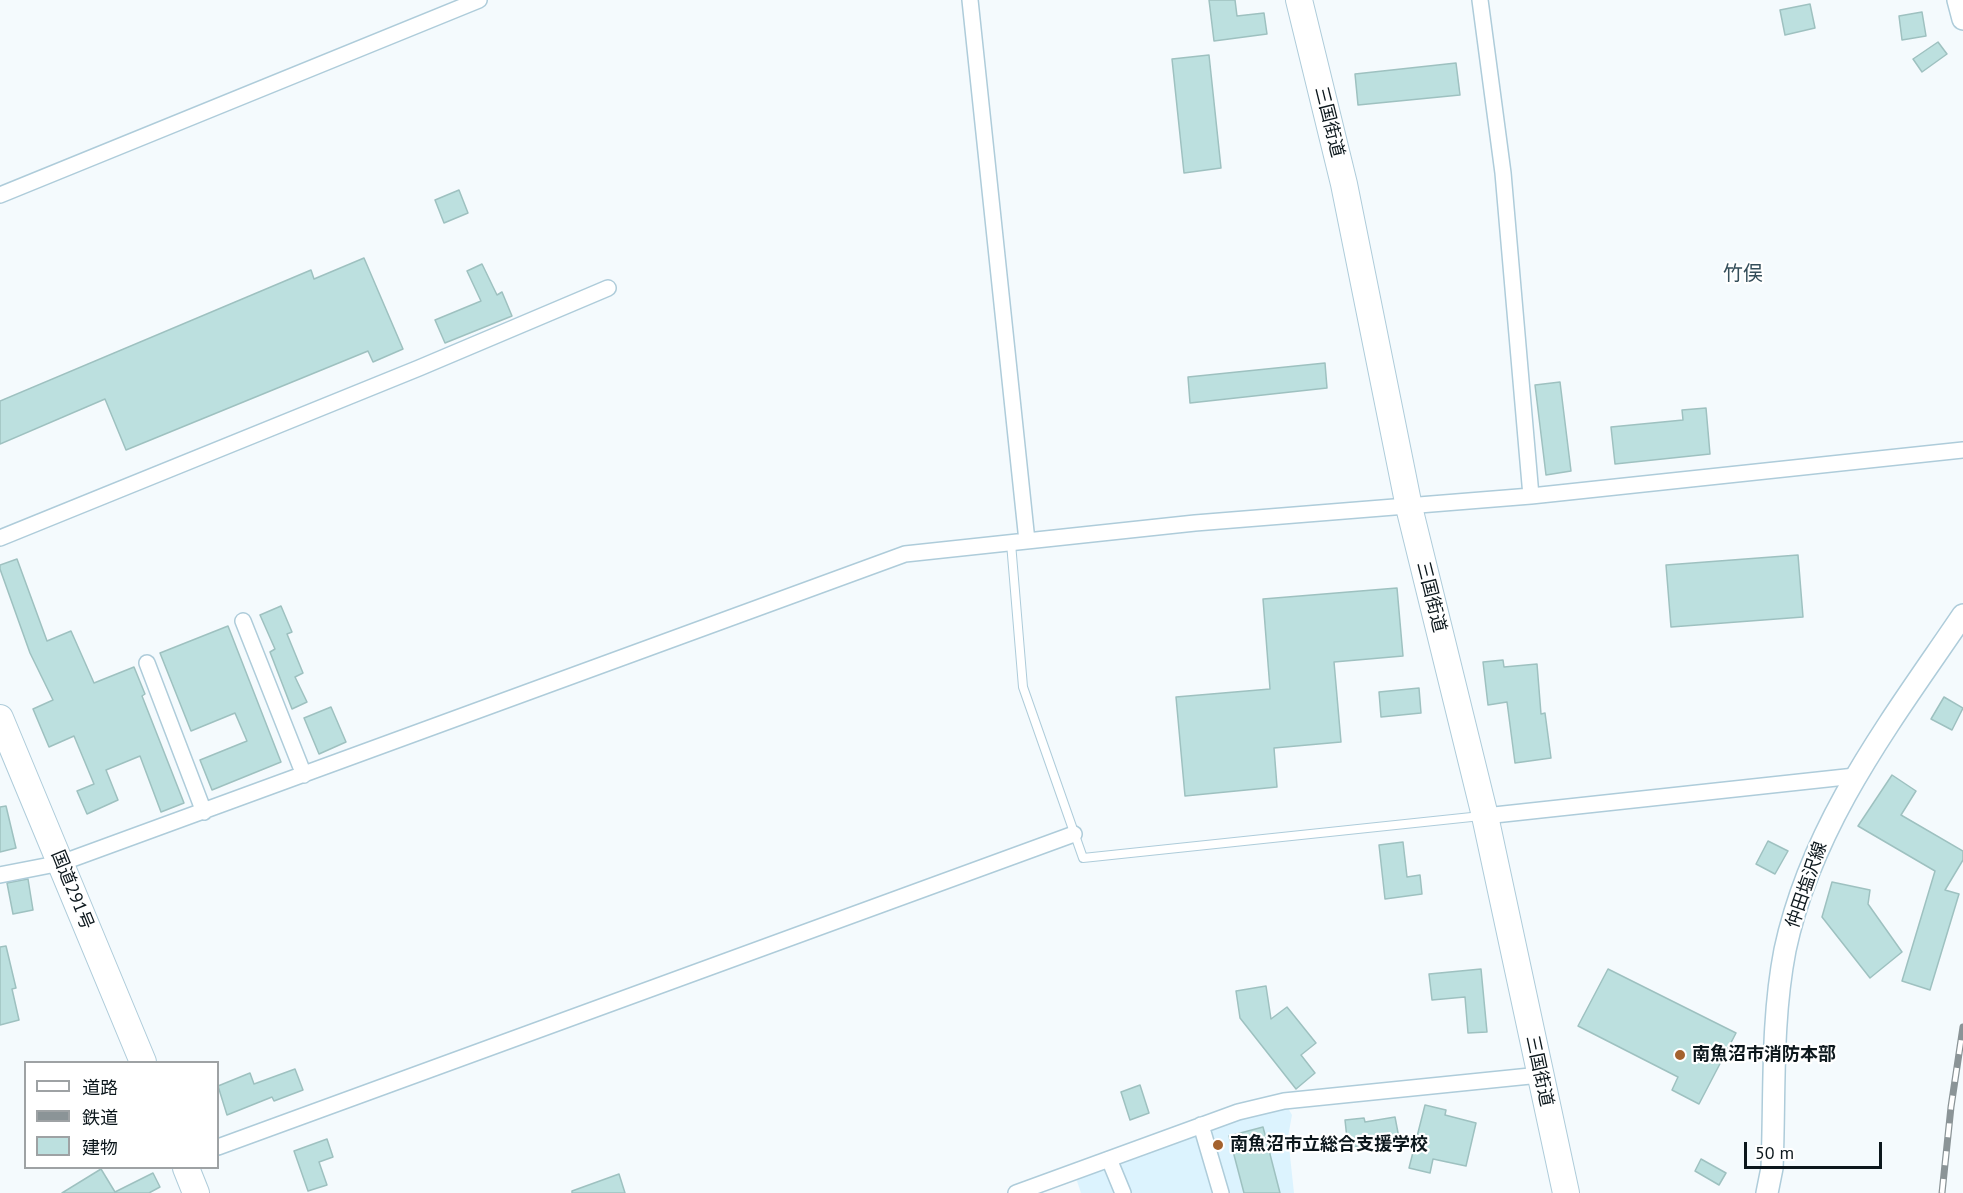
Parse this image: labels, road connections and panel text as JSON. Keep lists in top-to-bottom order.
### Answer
{
  "streets": {
    "highway": ["三国街道", "国道291号"],
    "main road": ["仲田塩沢線"]
  },
  "districts": ["竹俣"],
  "places": ["南魚沼市消防本部", "南魚沼市立総合支援学校"],
  "legend": ["道路", "鉄道", "建物"],
  "scale_bar": "50 m"
}
